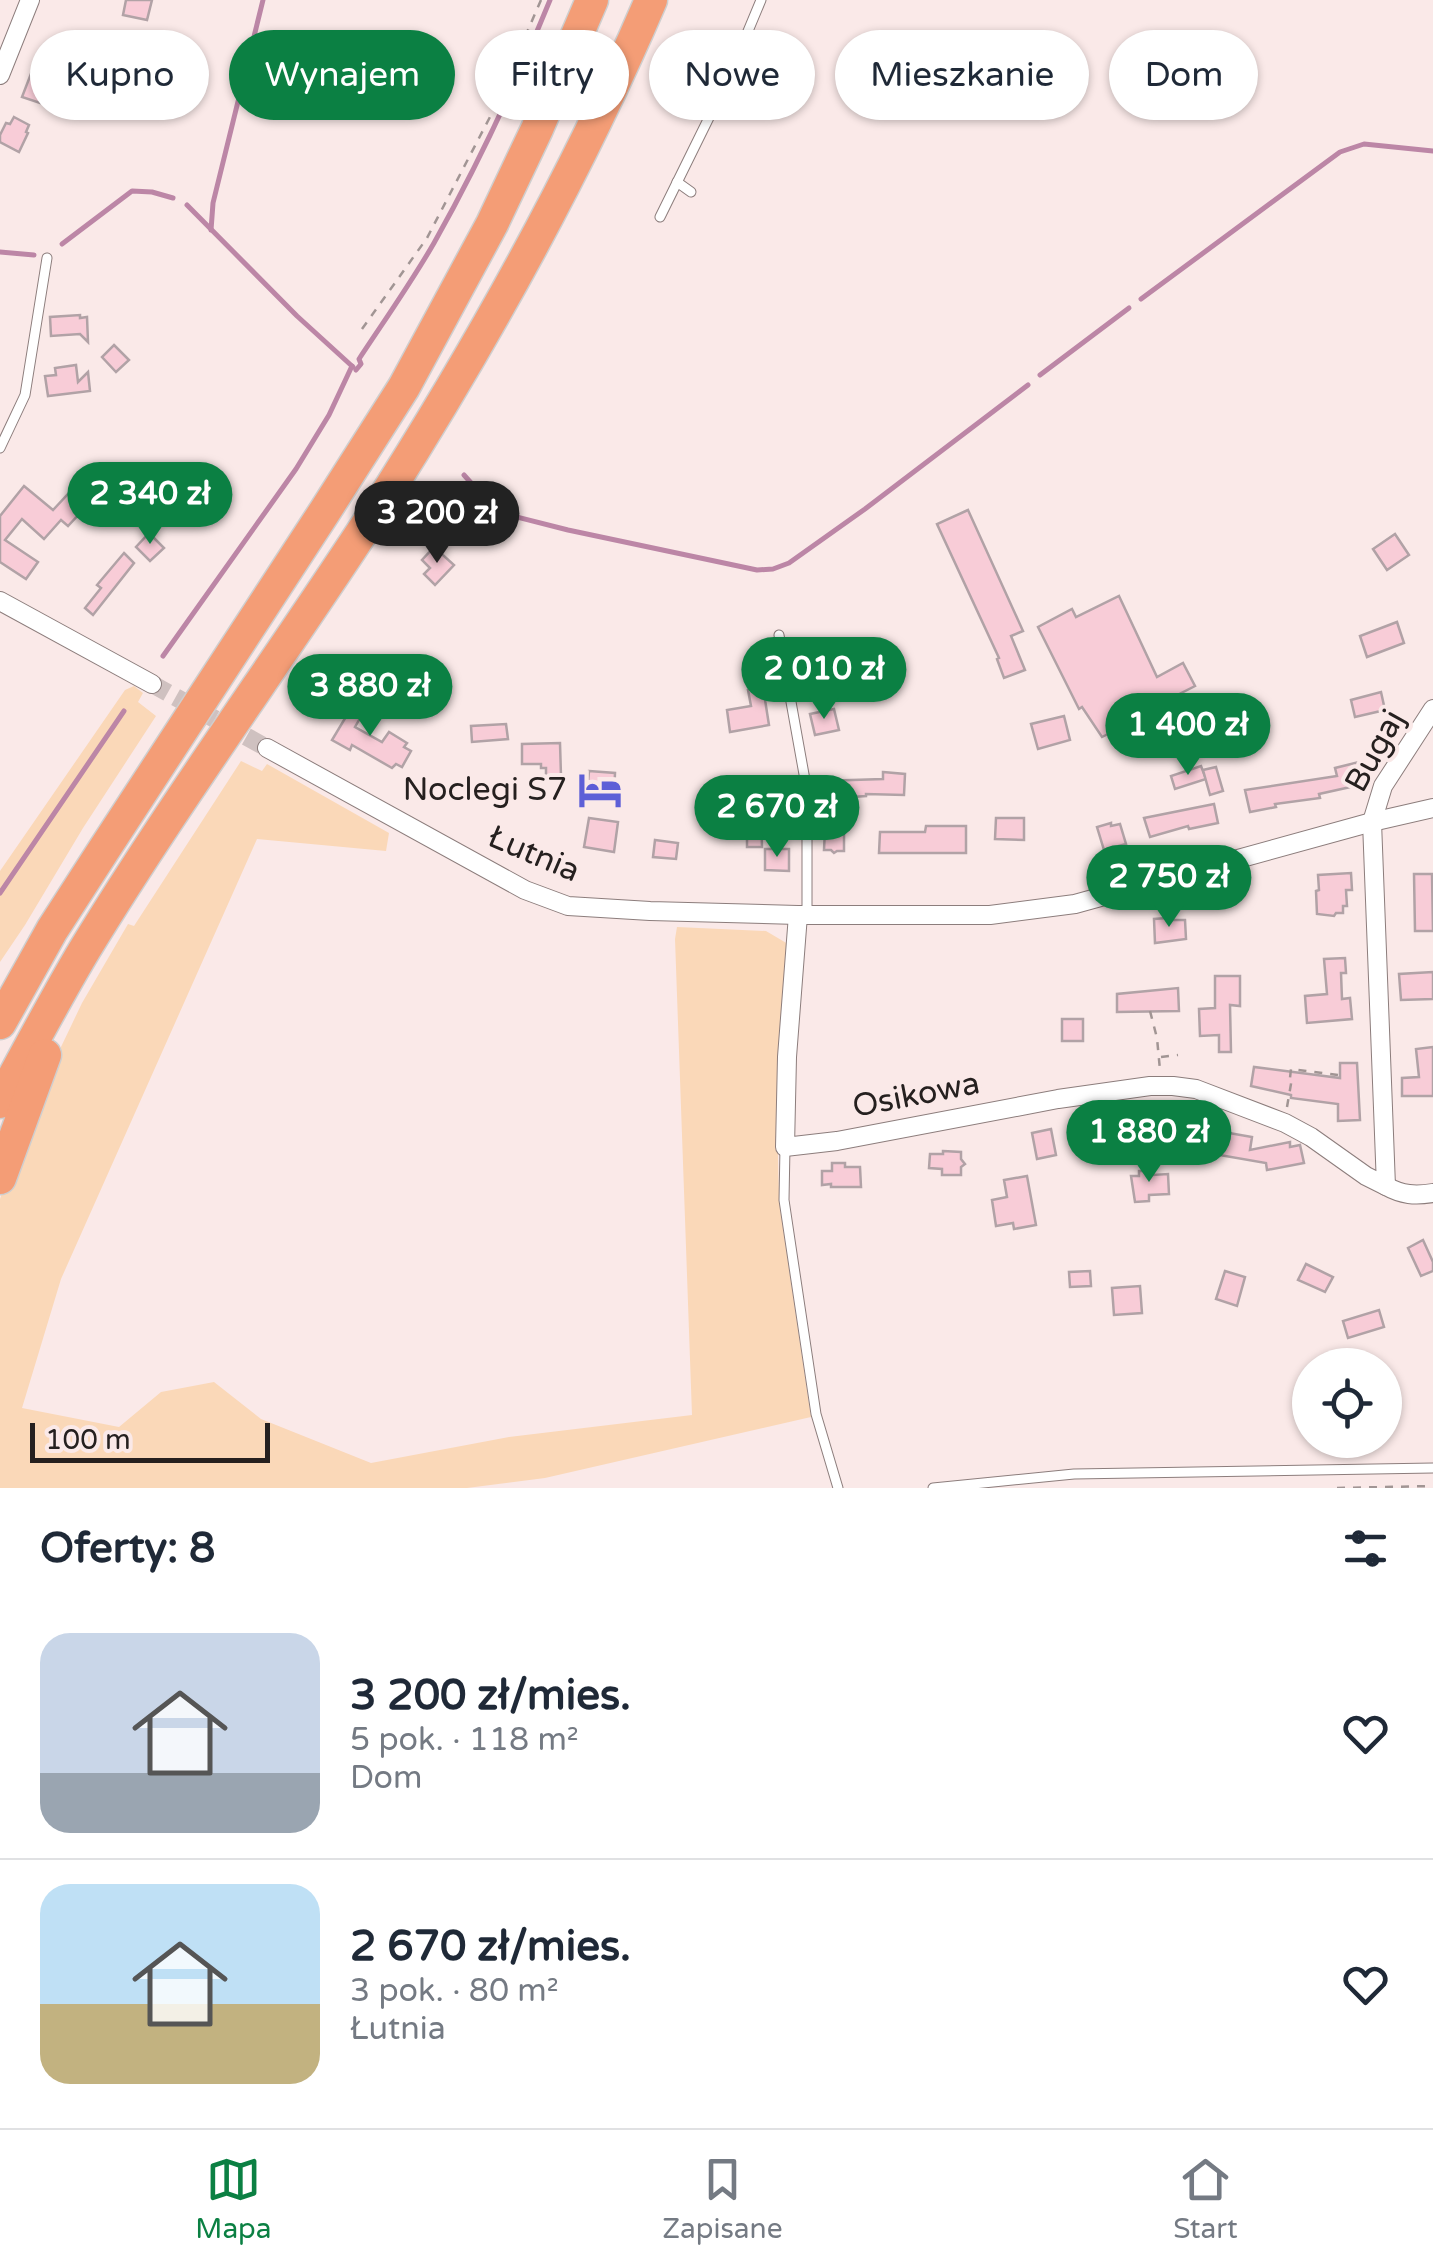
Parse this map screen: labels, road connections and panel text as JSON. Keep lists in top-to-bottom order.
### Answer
{
  "streets": {
    "street": ["Bugaj", "Łutnia", "Osikowa"]
  },
  "crossings": [
    ["Bugaj", "Łutnia"]
  ],
  "places": {
    "hotel": ["Noclegi S7"]
  },
  "scale_bar": "100 m",
  "page": {
    "chip": [
      "Kupno",
      "Wynajem",
      "Filtry",
      "Nowe",
      "Mieszkanie",
      "Dom"
    ],
    "price": [
      "2 340 zł",
      "3 200 zł",
      "2 010 zł",
      "3 880 zł",
      "1 400 zł",
      "2 670 zł",
      "2 750 zł",
      "1 880 zł"
    ],
    "scale": "100 m",
    "heading": "Oferty: 8",
    "list": [
      {
        "name": "3 200 zł/mies.",
        "note": "5 pok. · 118 m² · Dom"
      },
      {
        "name": "2 670 zł/mies.",
        "note": "3 pok. · 80 m² · Łutnia"
      }
    ],
    "tabs": ["Mapa", "Zapisane", "Start"]
  }
}
